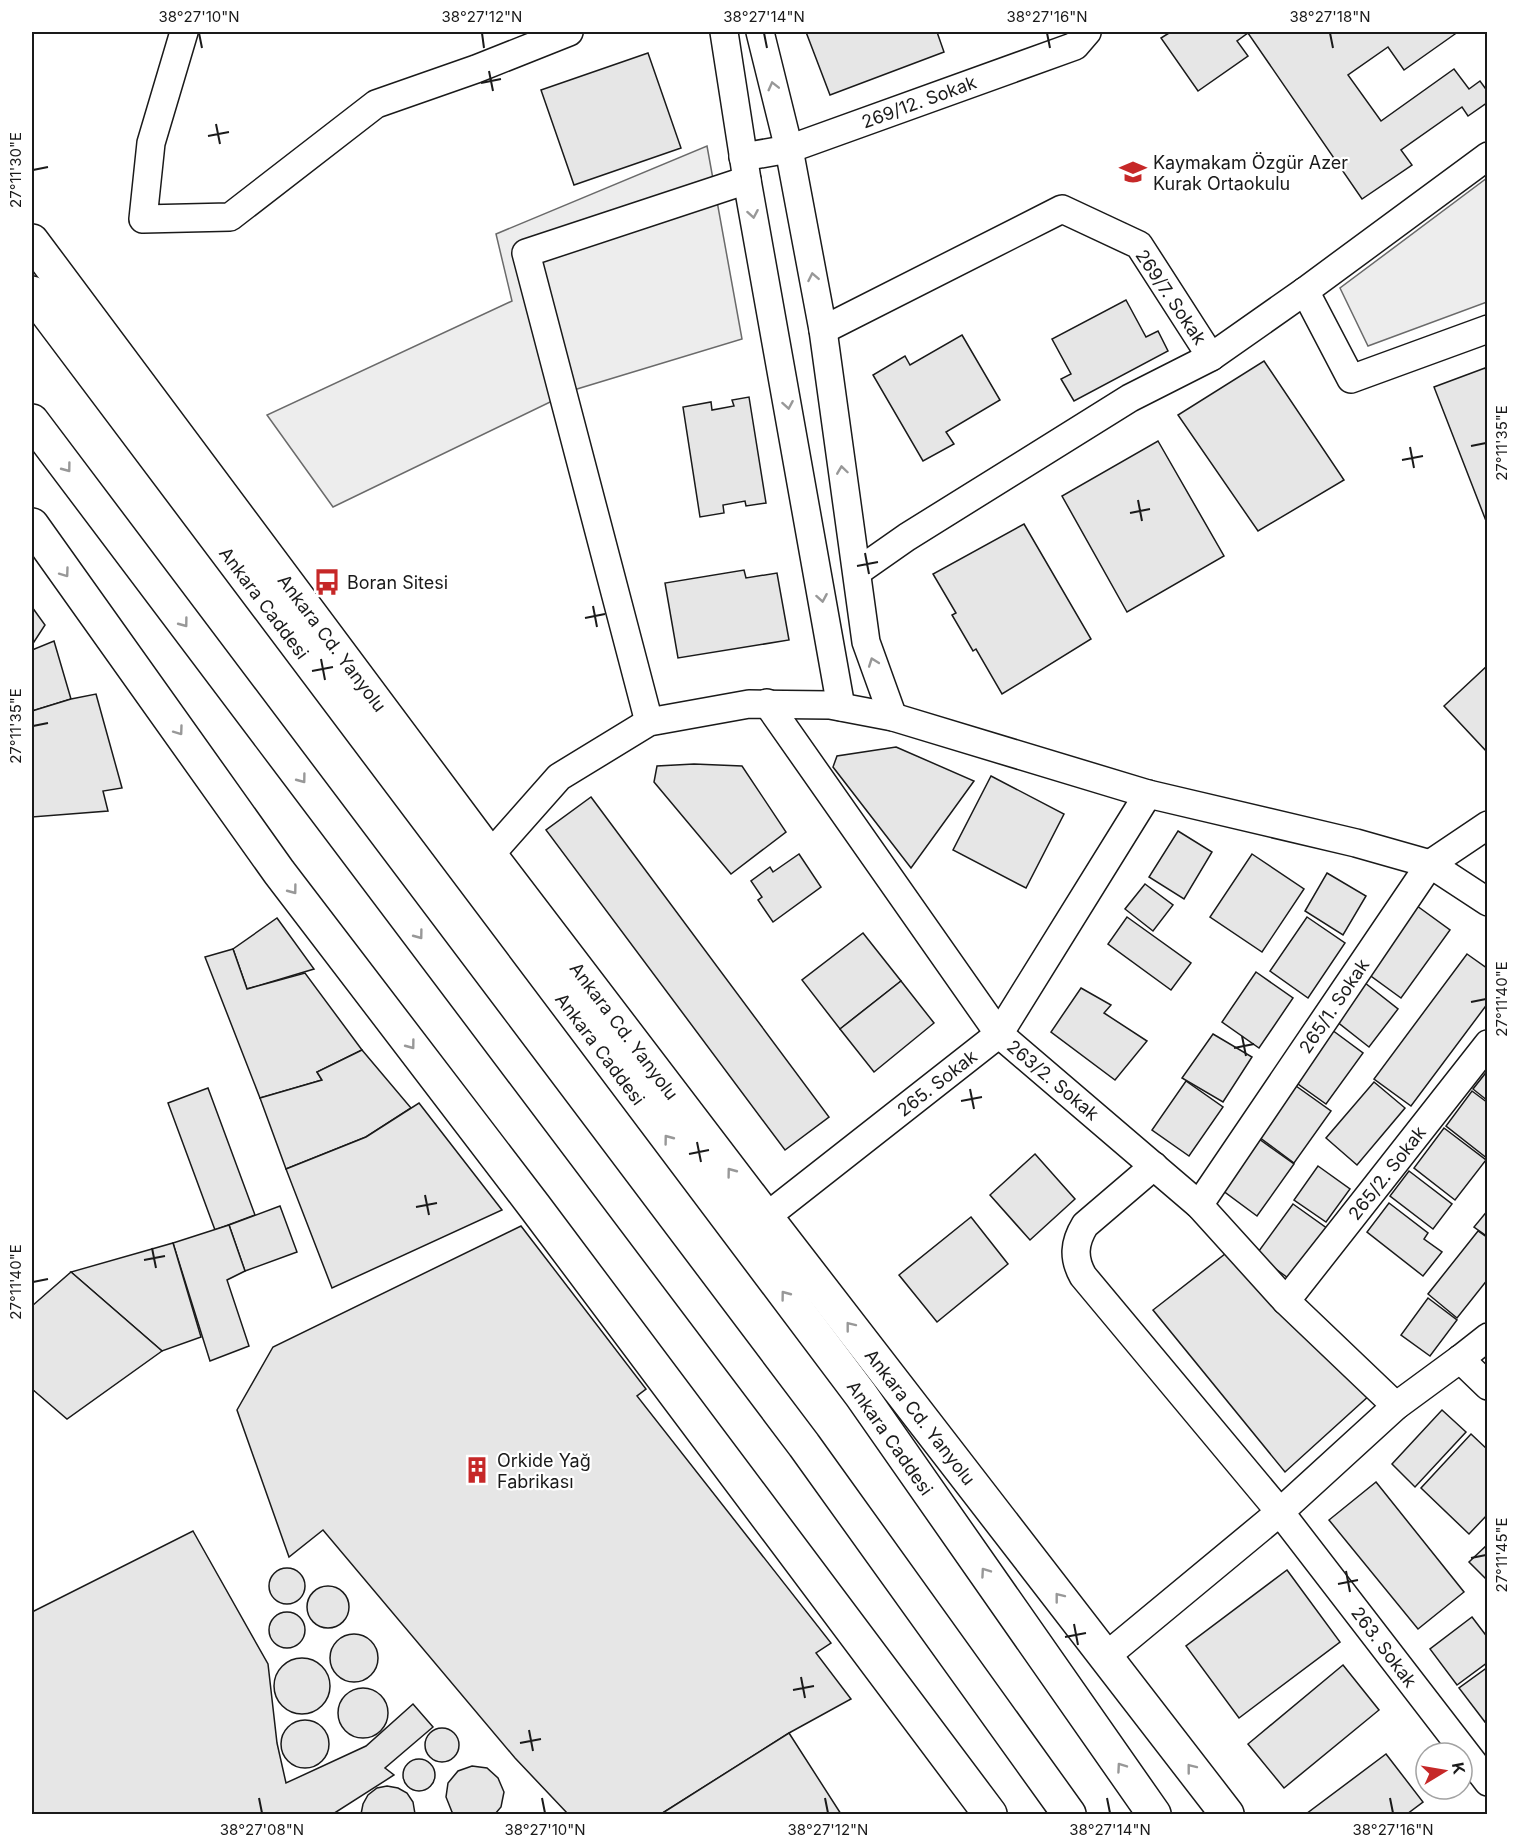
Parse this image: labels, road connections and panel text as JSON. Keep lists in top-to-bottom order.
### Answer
{
  "streets": {
    "main road": ["Ankara Caddesi", "Ankara Cd. Yanyolu"],
    "street": [
      "269/12. Sokak",
      "269/7. Sokak",
      "265/1. Sokak",
      "263/2. Sokak",
      "265. Sokak",
      "265/2. Sokak",
      "263. Sokak"
    ]
  },
  "crossings": [
    ["Ankara Cd. Yanyolu", "265. Sokak"],
    ["265/1. Sokak", "263/2. Sokak"],
    ["263/2. Sokak", "265. Sokak"],
    ["263/2. Sokak", "265/2. Sokak"],
    ["263/2. Sokak", "263. Sokak"]
  ],
  "places": {
    "school or university": ["Kaymakam Özgür Azer Kurak Ortaokulu"],
    "bus stop": ["Boran Sitesi"],
    "building": ["Orkide Yağ Fabrikası"]
  },
  "north": "right",
  "coordinates": [
    "38°27'10\"N",
    "38°27'12\"N",
    "38°27'14\"N",
    "38°27'16\"N",
    "38°27'18\"N",
    "27°11'30\"E",
    "27°11'35\"E",
    "27°11'40\"E",
    "27°11'45\"E",
    "38°27'08\"N"
  ]
}
